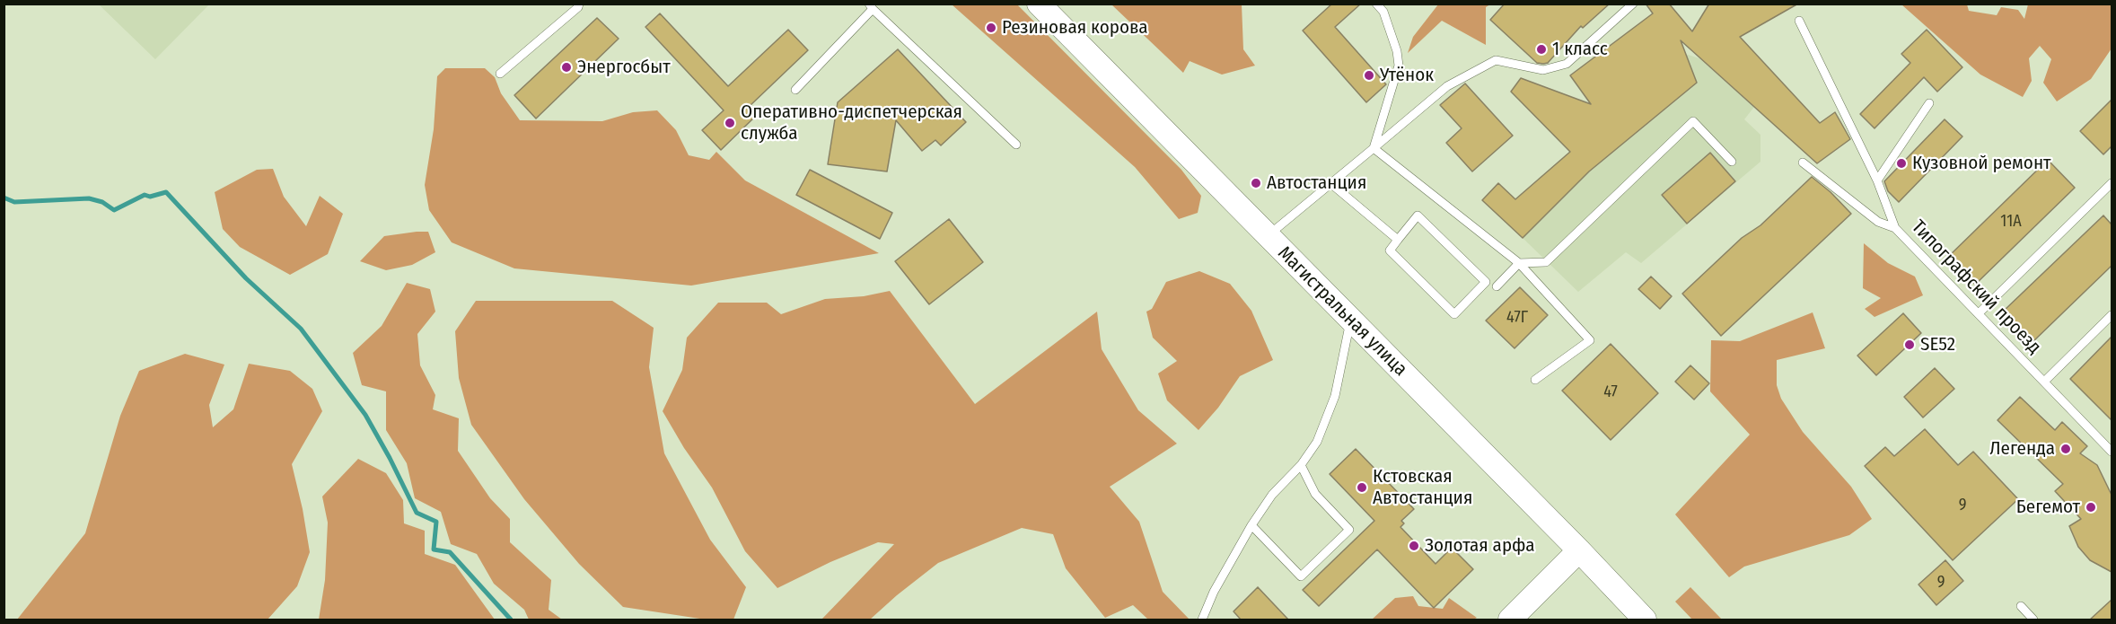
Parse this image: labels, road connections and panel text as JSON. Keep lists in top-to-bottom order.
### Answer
{
  "streets": {
    "main road": ["Магистральная улица"],
    "lane": ["Типографский проезд"]
  },
  "places": [
    "Резиновая корова",
    "1 класс",
    "Энергосбыт",
    "Утёнок",
    "Оперативно-диспетчерская служба",
    "Кузовной ремонт",
    "Автостанция",
    "SE52",
    "Легенда",
    "Кстовская Автостанция",
    "Бегемот",
    "Золотая арфа"
  ],
  "house_numbers": [
    "11А",
    "47Г",
    "47",
    "9",
    "9"
  ]
}
